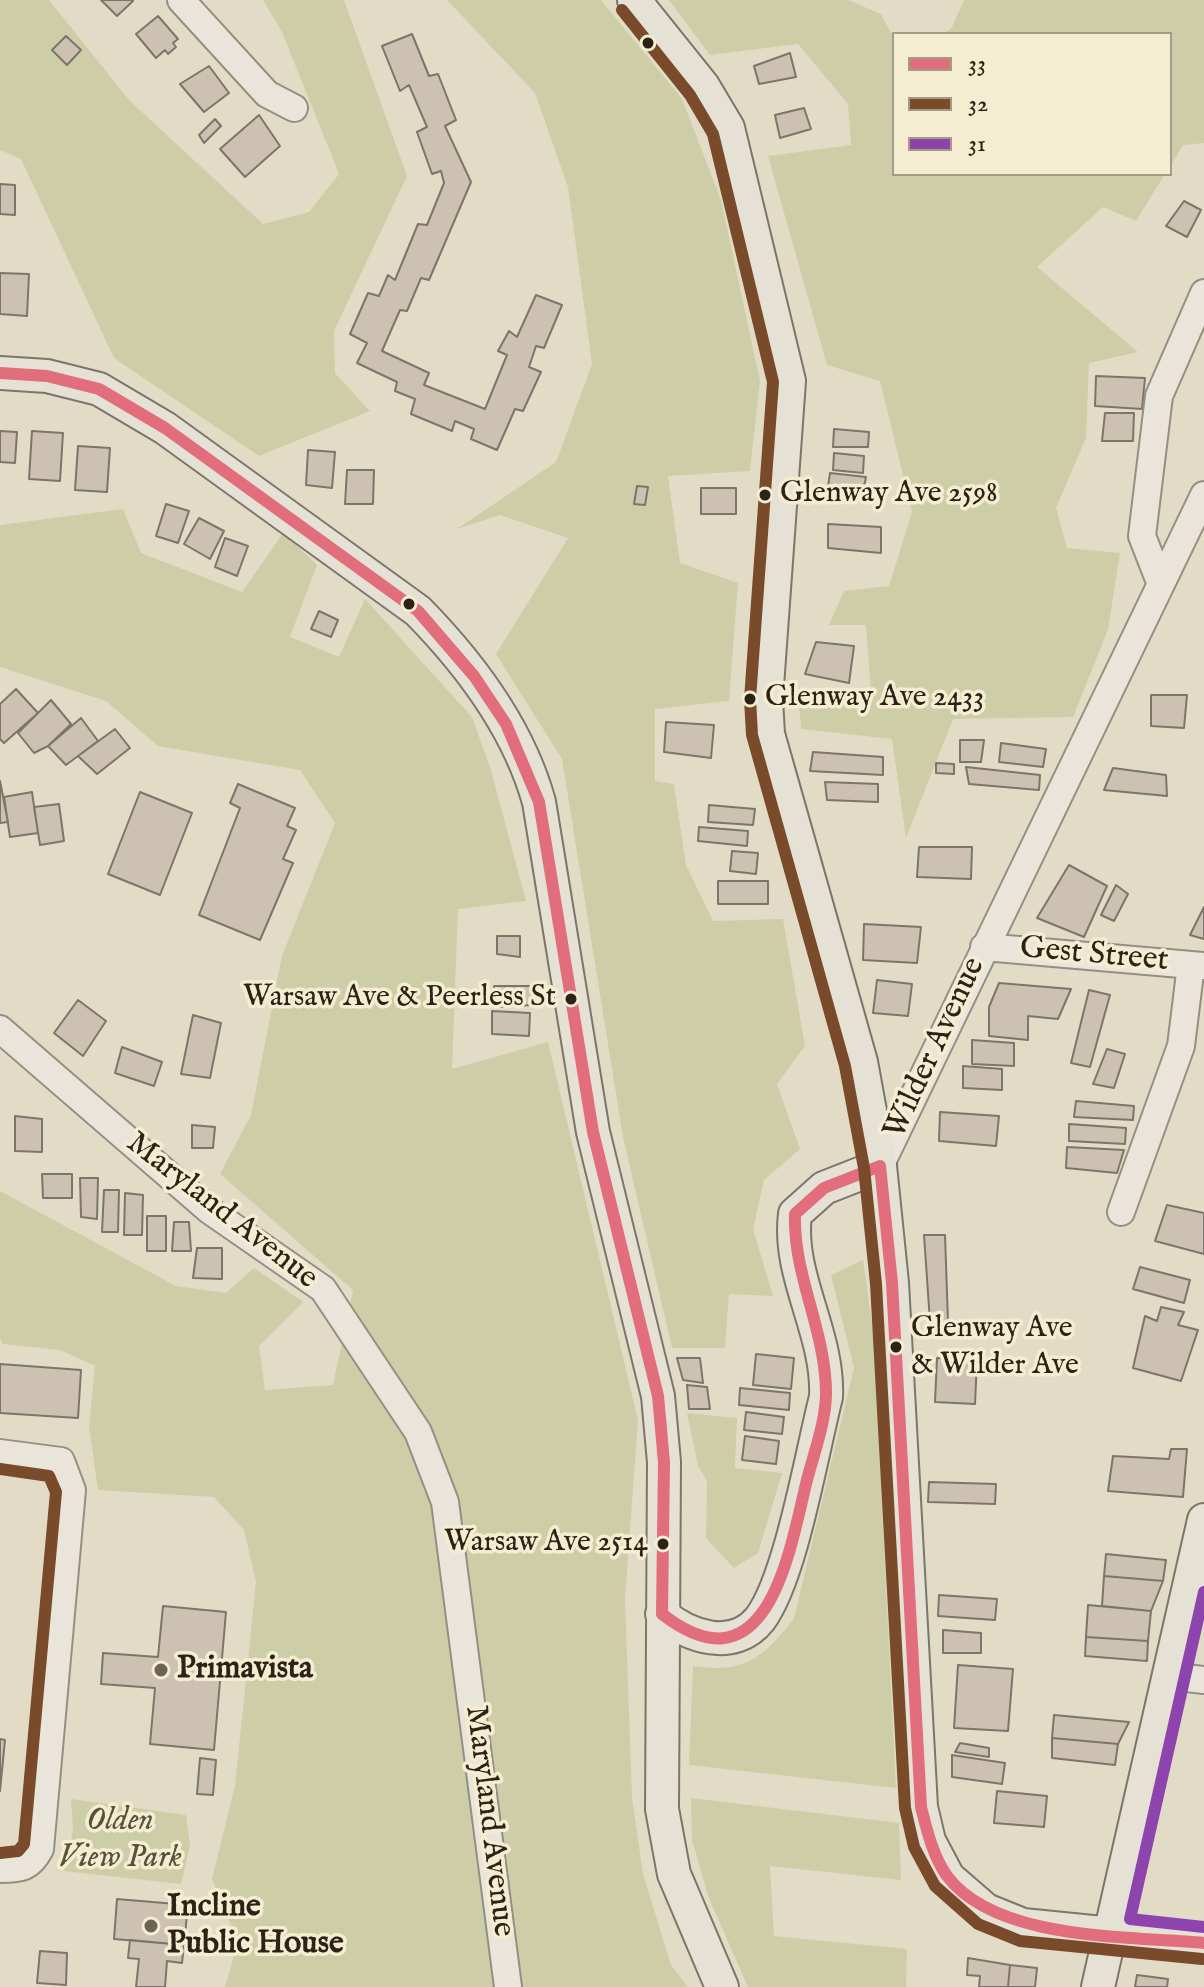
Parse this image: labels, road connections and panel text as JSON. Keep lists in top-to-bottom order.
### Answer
{
  "streets": {
    "main road": ["Wilder Avenue"],
    "street": ["Gest Street", "Maryland Avenue"]
  },
  "crossings": [
    ["Gest Street", "Wilder Avenue"]
  ],
  "parks": ["Olden View Park"],
  "places": [
    "Glenway Ave 2598",
    "Glenway Ave 2433",
    "Warsaw Ave & Peerless St",
    "Glenway Ave & Wilder Ave",
    "Warsaw Ave 2514",
    "Primavista",
    "Incline Public House"
  ],
  "lines": ["transit line 32", "transit line 33", "transit line 31"],
  "legend": ["33", "32", "31"]
}
